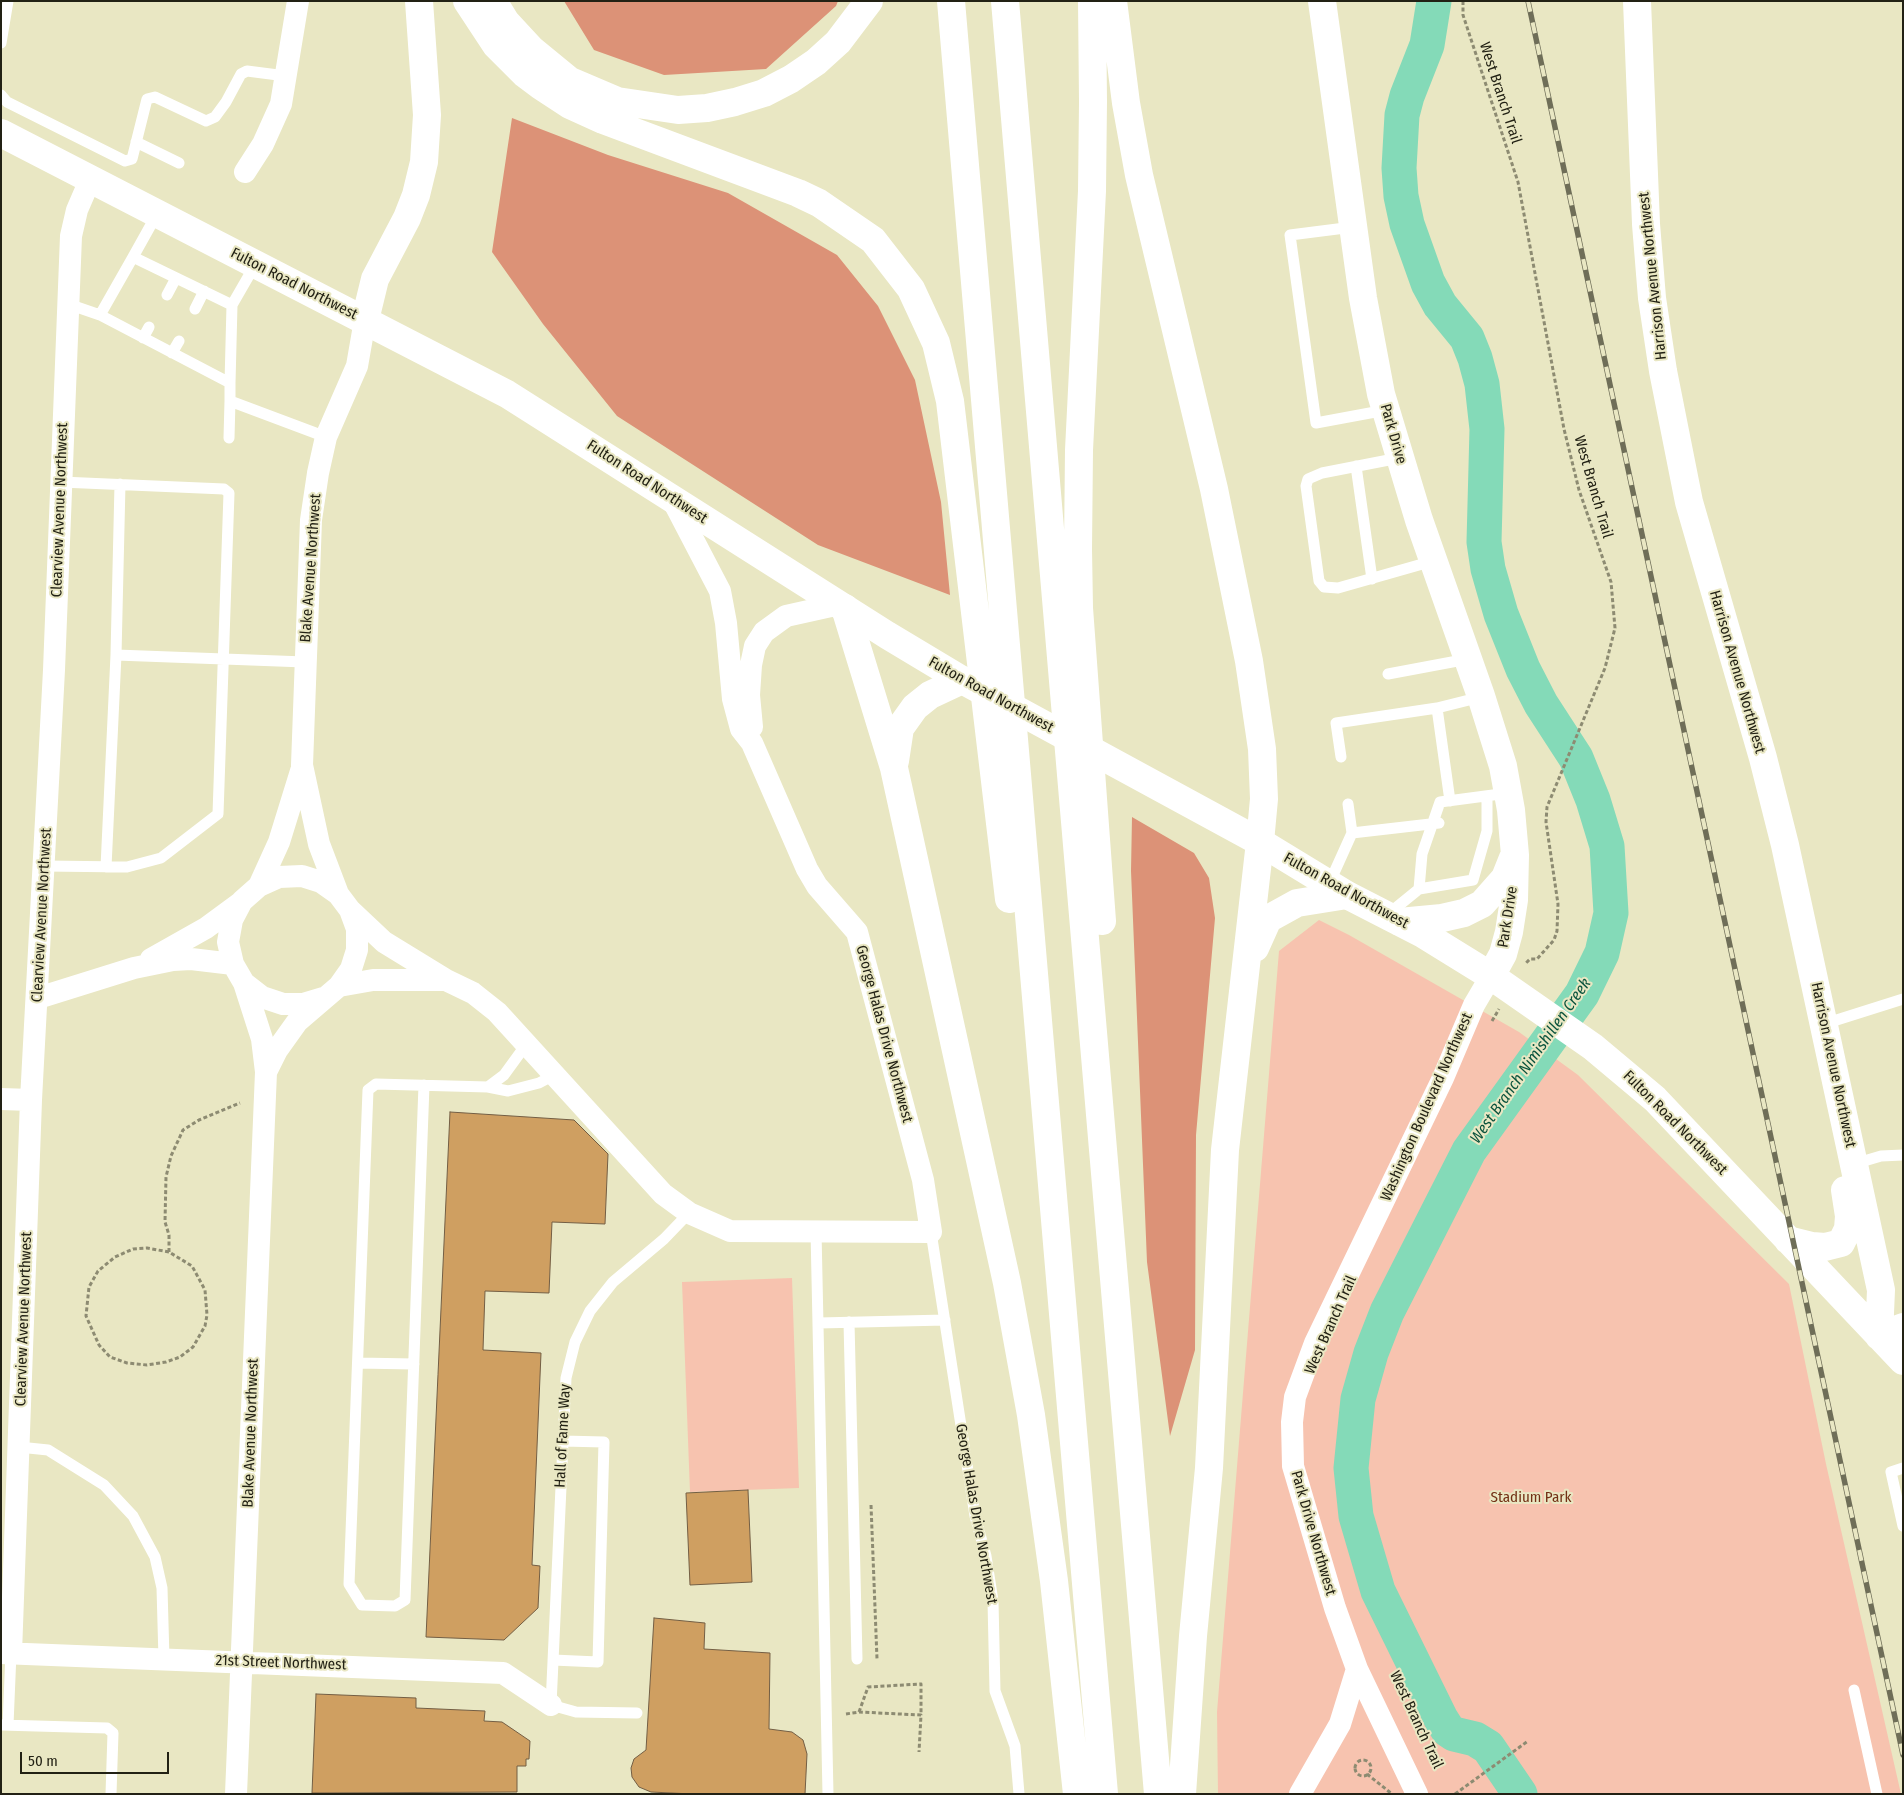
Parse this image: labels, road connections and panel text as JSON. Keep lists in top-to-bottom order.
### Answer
{
  "streets": {
    "main road": ["Harrison Avenue Northwest", "Fulton Road Northwest", "Park Drive"],
    "street": [
      "Clearview Avenue Northwest",
      "Blake Avenue Northwest",
      "George Halas Drive Northwest",
      "Washington Boulevard Northwest",
      "Park Drive Northwest",
      "21st Street Northwest"
    ],
    "lane": ["Hall of Fame Way"],
    "path": ["West Branch Trail"]
  },
  "crossings": [
    ["Harrison Avenue Northwest", "Fulton Road Northwest"],
    ["Fulton Road Northwest", "Park Drive"],
    ["Fulton Road Northwest", "Clearview Avenue Northwest"],
    ["Fulton Road Northwest", "Blake Avenue Northwest"],
    ["Fulton Road Northwest", "George Halas Drive Northwest"],
    ["Fulton Road Northwest", "Washington Boulevard Northwest"],
    ["Park Drive", "Washington Boulevard Northwest"],
    ["Clearview Avenue Northwest", "21st Street Northwest"],
    ["Blake Avenue Northwest", "21st Street Northwest"],
    ["Washington Boulevard Northwest", "Park Drive Northwest"],
    ["Hall of Fame Way", "21st Street Northwest"]
  ],
  "water": ["West Branch Nimishillen Creek"],
  "parks": ["Stadium Park"],
  "scale_bar": "50 m"
}
